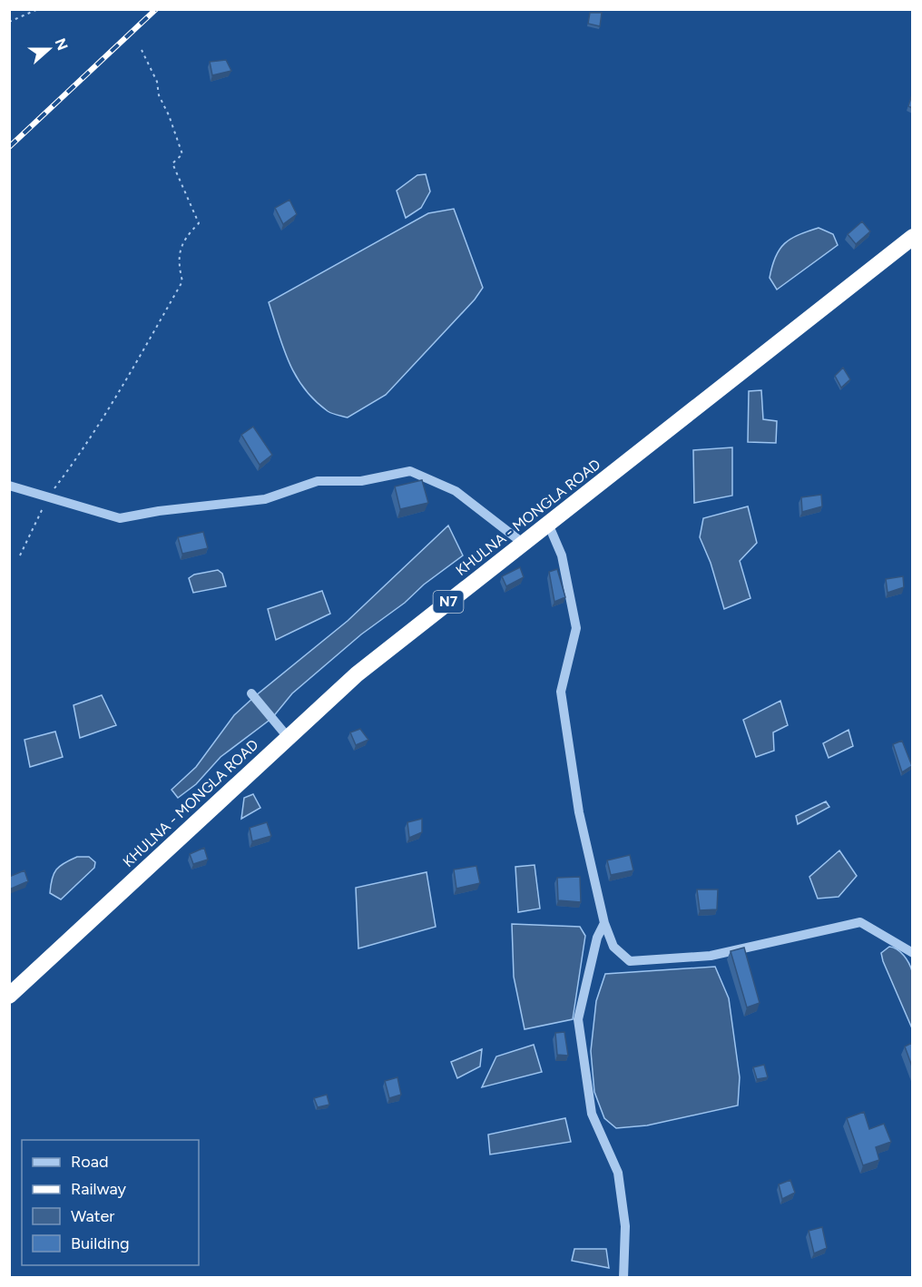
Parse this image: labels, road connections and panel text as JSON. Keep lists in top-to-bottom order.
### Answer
{
  "streets": {
    "highway": ["KHULNA - MONGLA ROAD", "N7"]
  },
  "legend": [
    "Road",
    "Railway",
    "Water",
    "Building"
  ],
  "north": "right"
}
